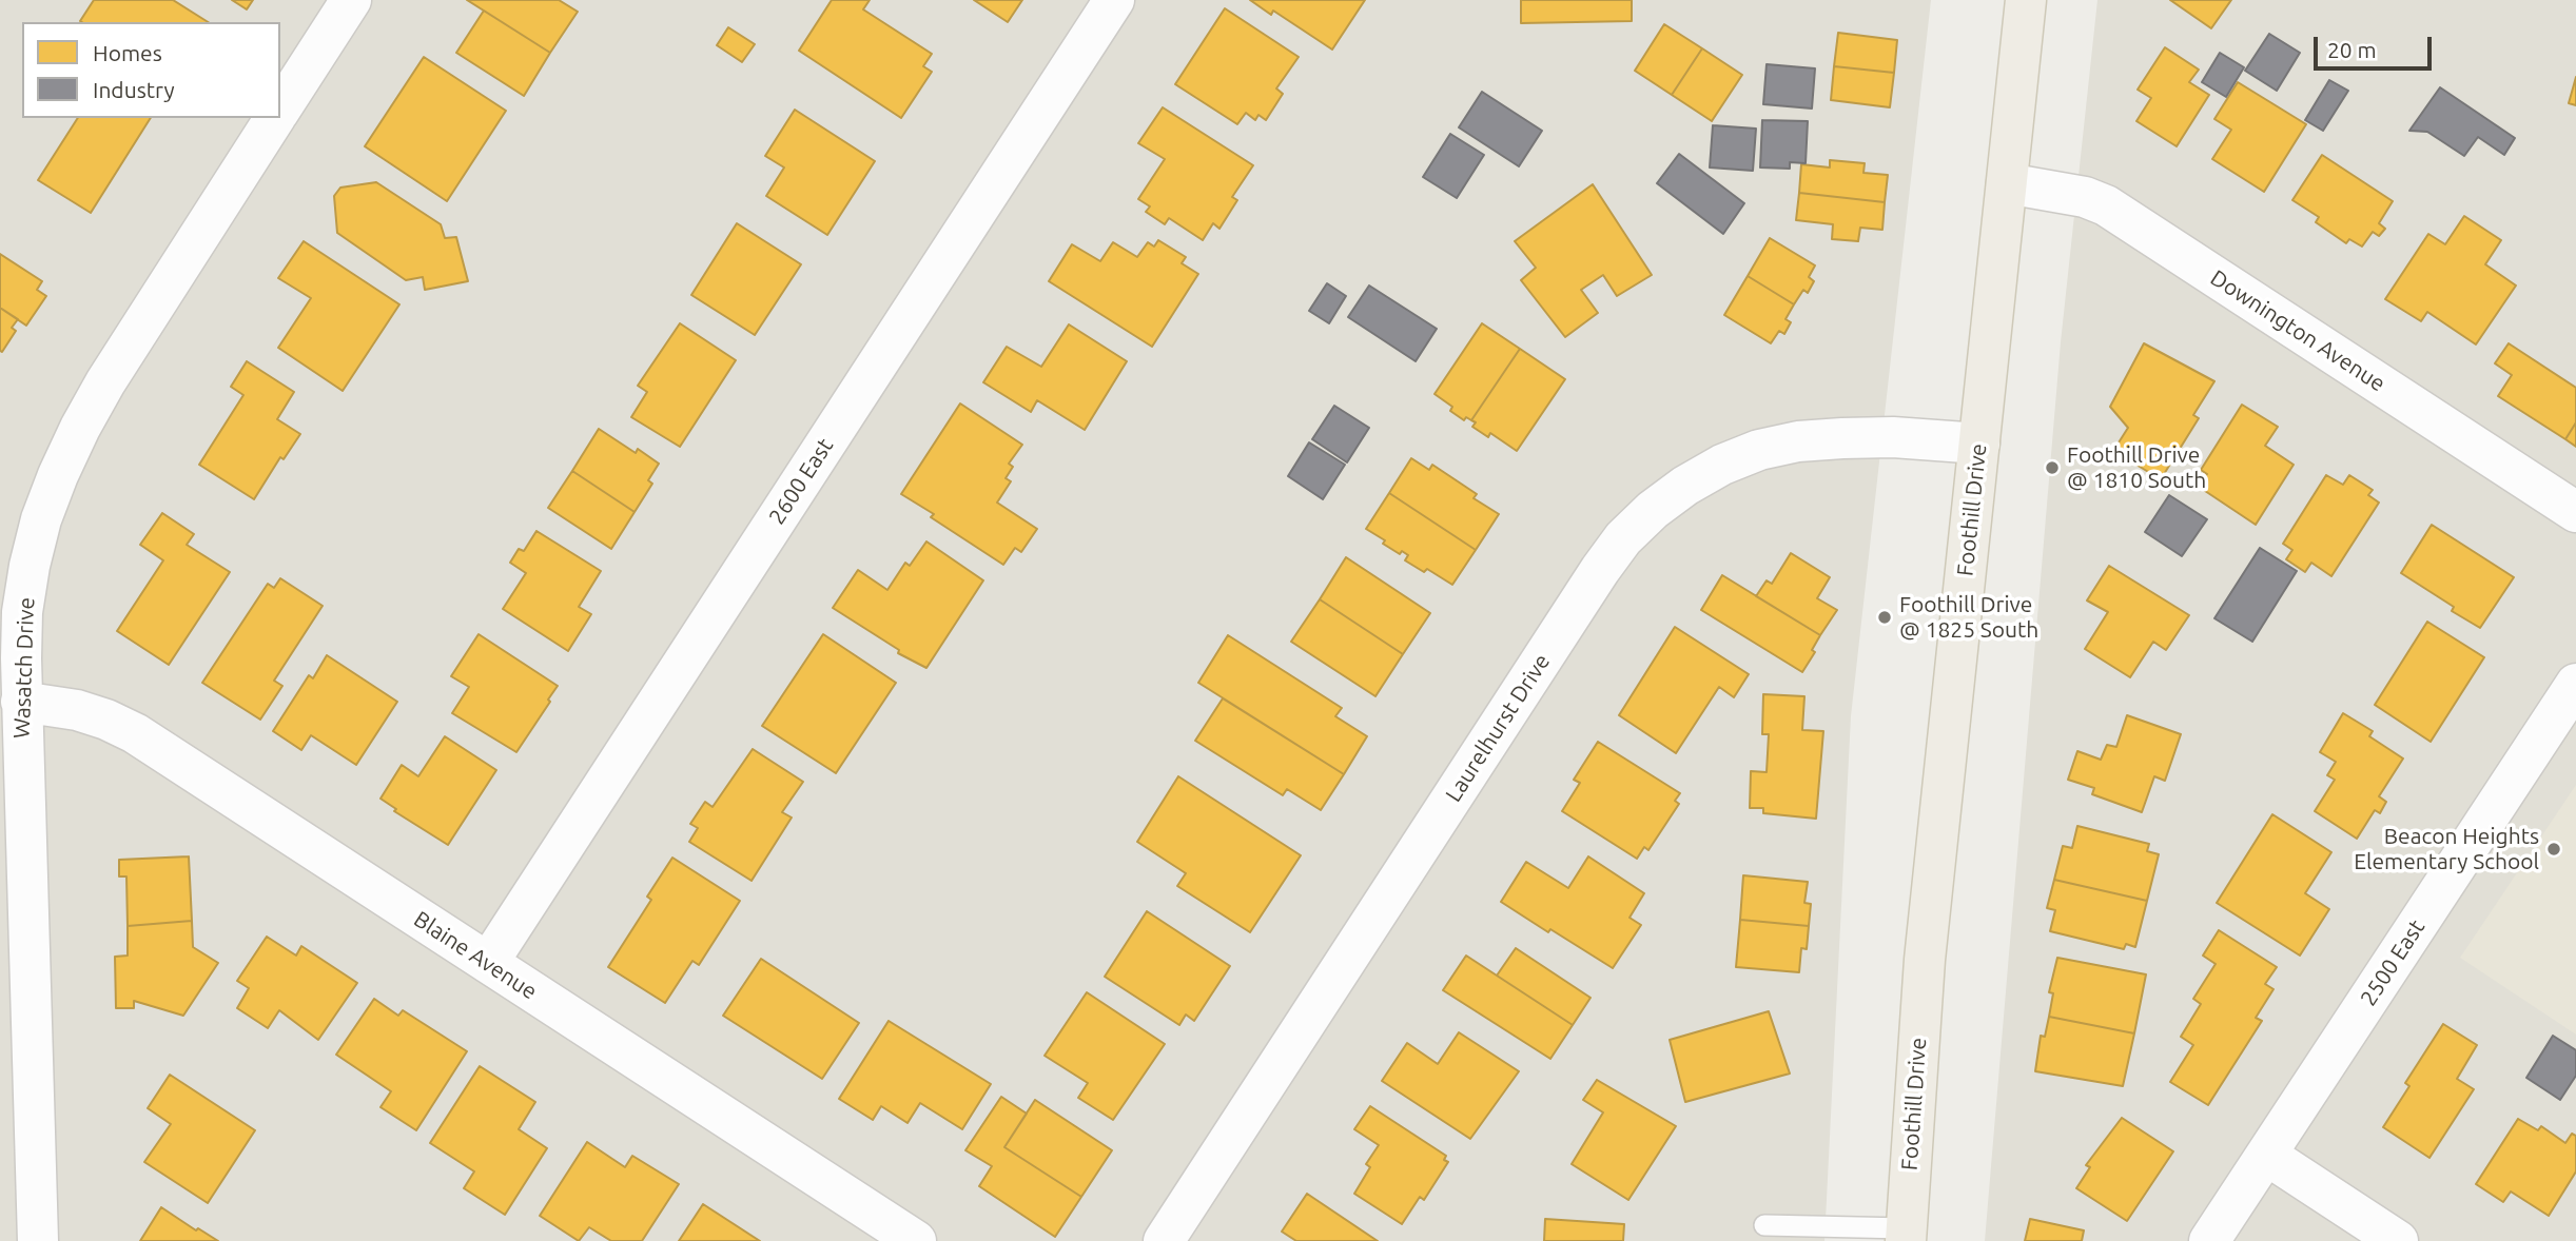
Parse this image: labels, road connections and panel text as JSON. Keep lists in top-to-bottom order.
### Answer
{
  "streets": {
    "main road": ["Foothill Drive"],
    "street": [
      "Downington Avenue",
      "2600 East",
      "Wasatch Drive",
      "Laurelhurst Drive",
      "Blaine Avenue",
      "2500 East"
    ]
  },
  "crossings": [
    ["Downington Avenue", "Foothill Drive"],
    ["2600 East", "Blaine Avenue"],
    ["Foothill Drive", "Laurelhurst Drive"],
    ["Wasatch Drive", "Blaine Avenue"]
  ],
  "places": ["Foothill Drive @ 1810 South", "Foothill Drive @ 1825 South", "Beacon Heights Elementary School"],
  "legend": ["Homes", "Industry"],
  "scale_bar": "20 m"
}
